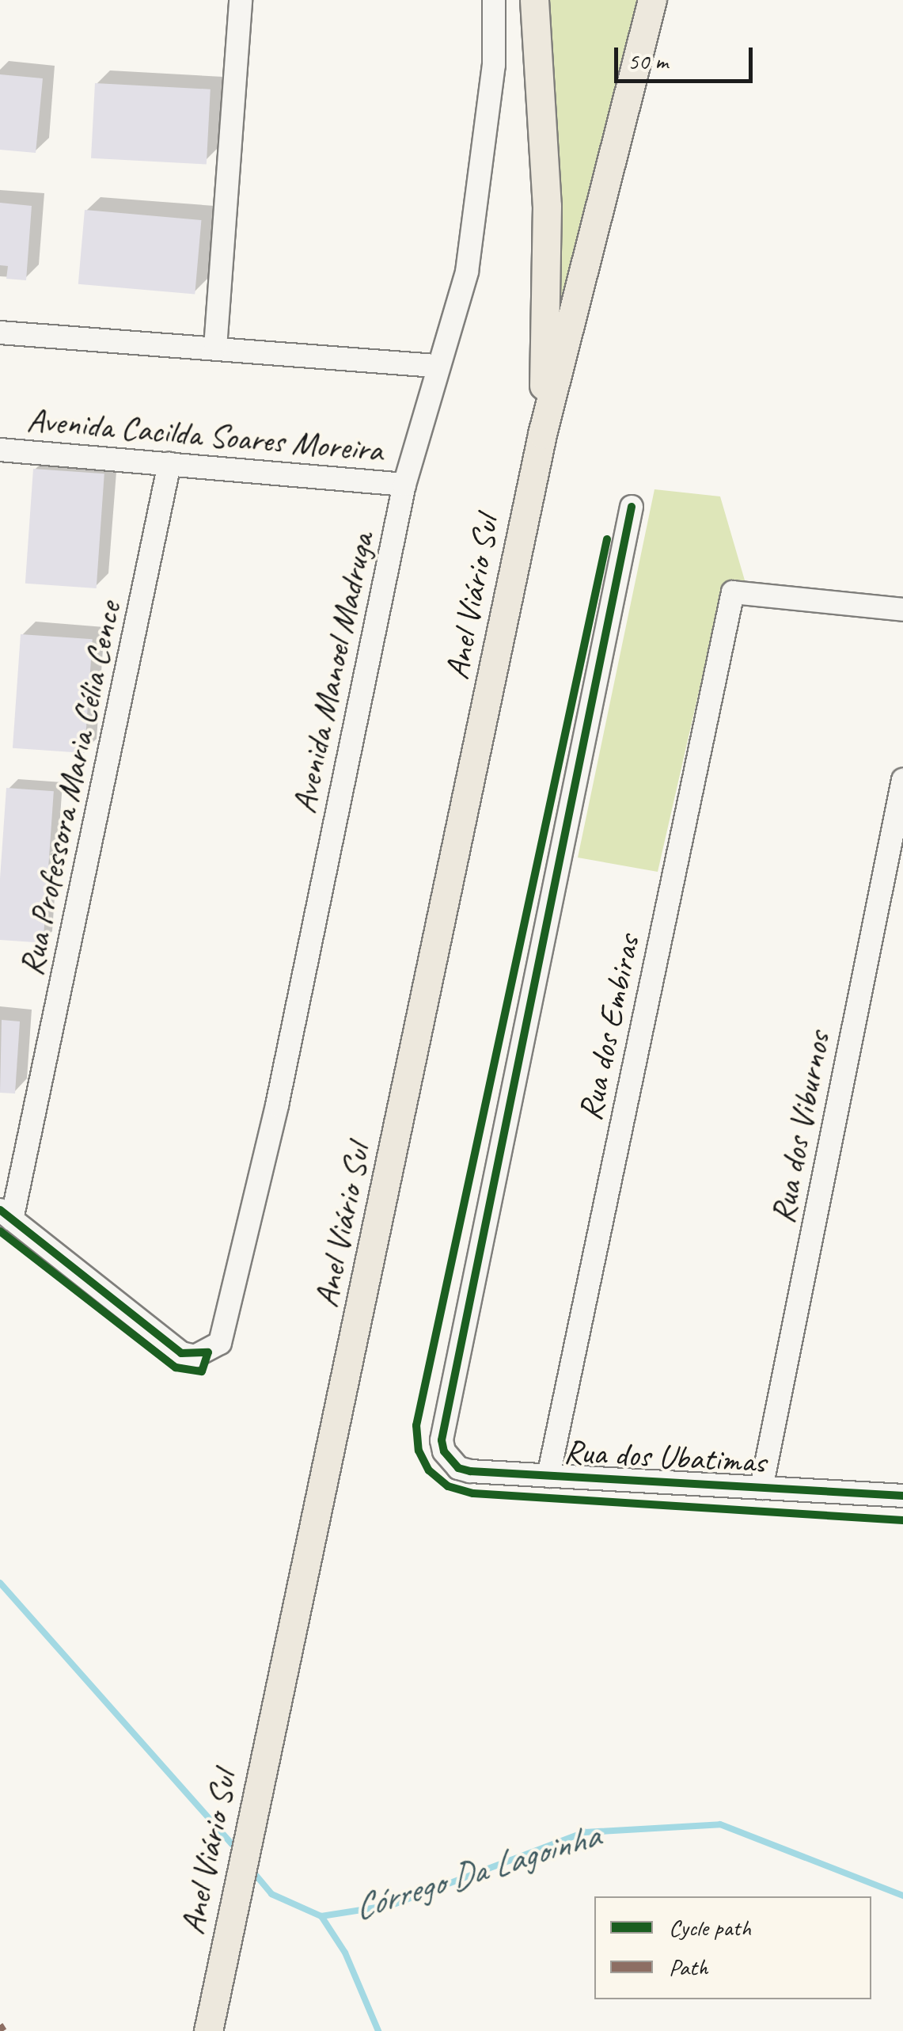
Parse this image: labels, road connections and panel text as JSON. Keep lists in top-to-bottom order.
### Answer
{
  "streets": {
    "main road": ["Anel Viário Sul"],
    "street": [
      "Avenida Cacilda Soares Moreira",
      "Avenida Manoel Madruga",
      "Rua Professora Maria Célia Cence",
      "Rua dos Embiras",
      "Rua dos Viburnos",
      "Rua dos Ubatimas"
    ]
  },
  "crossings": [
    ["Avenida Cacilda Soares Moreira", "Avenida Manoel Madruga"],
    ["Avenida Cacilda Soares Moreira", "Rua Professora Maria Célia Cence"],
    ["Avenida Manoel Madruga", "Rua Professora Maria Célia Cence"],
    ["Rua dos Embiras", "Rua dos Ubatimas"],
    ["Rua dos Viburnos", "Rua dos Ubatimas"]
  ],
  "water": ["Córrego Da Lagoinha"],
  "legend": ["Cycle path", "Path"],
  "scale_bar": "50 m"
}
